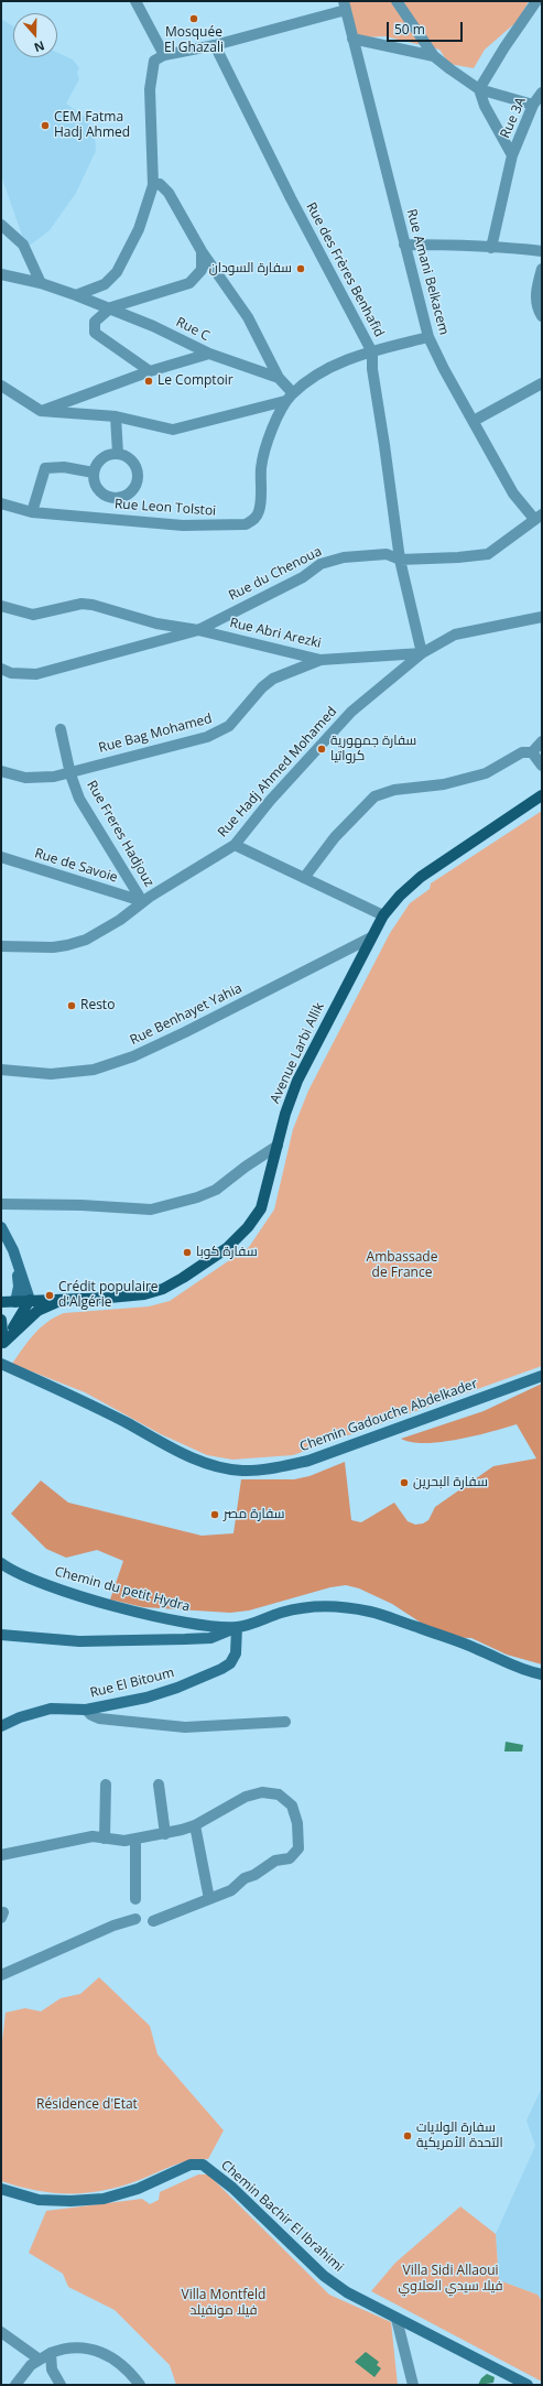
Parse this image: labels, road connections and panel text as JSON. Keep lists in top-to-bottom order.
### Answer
{
  "streets": {
    "main road": ["Avenue Larbi Allik"],
    "street": [
      "Rue 3A",
      "Rue des Frères Benhafid",
      "Rue Amani Belkacem",
      "Rue C",
      "Rue Leon Tolstoi",
      "Rue du Chenoua",
      "Rue Abri Arezki",
      "Rue Bag Mohamed",
      "Rue Hadj Ahmed Mohamed",
      "Rue Freres Hadjouz",
      "Rue de Savoie",
      "Rue Benhayet Yahia",
      "Chemin Gadouche Abdelkader",
      "Chemin du petit Hydra",
      "Rue El Bitoum",
      "Chemin Bachir El Ibrahimi"
    ]
  },
  "crossings": [
    ["Rue des Frères Benhafid", "Rue du Chenoua"],
    ["Rue des Frères Benhafid", "Rue Abri Arezki"],
    ["Rue des Frères Benhafid", "Rue Hadj Ahmed Mohamed"],
    ["Rue Amani Belkacem", "Rue du Chenoua"],
    ["Rue C", "Rue Leon Tolstoi"],
    ["Rue du Chenoua", "Rue Abri Arezki"],
    ["Rue Abri Arezki", "Rue Bag Mohamed"],
    ["Rue Abri Arezki", "Rue Hadj Ahmed Mohamed"],
    ["Rue Bag Mohamed", "Rue Freres Hadjouz"],
    ["Rue Hadj Ahmed Mohamed", "Rue Freres Hadjouz"],
    ["Rue Hadj Ahmed Mohamed", "Rue de Savoie"],
    ["Rue Freres Hadjouz", "Rue de Savoie"],
    ["Rue Benhayet Yahia", "Avenue Larbi Allik"],
    ["Chemin du petit Hydra", "Rue El Bitoum"]
  ],
  "parks": [
    "Ambassade de France",
    "Résidence d'Etat",
    "Villa Sidi Allaoui فيلا سيدي العلاوي",
    "Villa Montfeld فيلا مونفيلد"
  ],
  "places": [
    "Mosquée El Ghazali",
    "CEM Fatma Hadj Ahmed",
    "سفارة السودان",
    "Le Comptoir",
    "سفارة جمهورية كرواتيا",
    "Resto",
    "سفارة كوبا",
    "Crédit populaire d'Algérie",
    "سفارة البحرين",
    "سفارة مصر",
    "سفارة الولايات التحدة الأمريكية"
  ],
  "scale_bar": "50 m",
  "north": "bottom"
}
